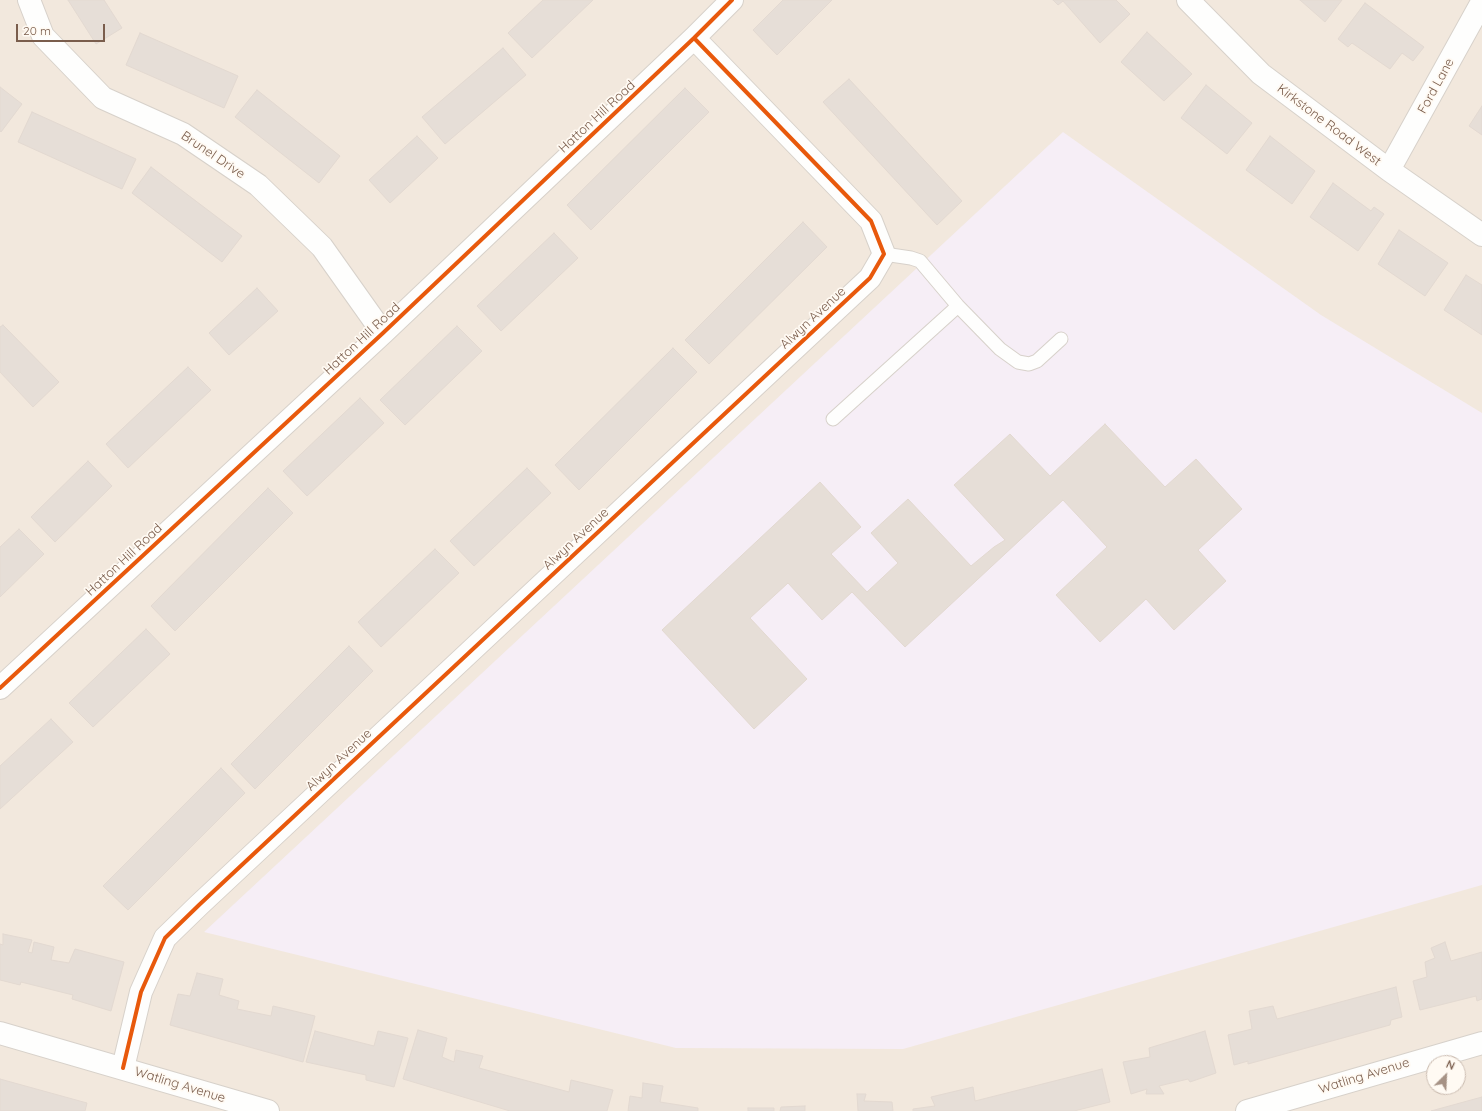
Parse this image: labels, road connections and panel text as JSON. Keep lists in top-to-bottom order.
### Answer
{
  "streets": {
    "street": [
      "Ford Lane",
      "Hatton Hill Road",
      "Kirkstone Road West",
      "Brunel Drive",
      "Alwyn Avenue",
      "Watling Avenue"
    ]
  },
  "crossings": [
    ["Ford Lane", "Kirkstone Road West"],
    ["Hatton Hill Road", "Brunel Drive"],
    ["Alwyn Avenue", "Watling Avenue"]
  ],
  "scale_bar": "20 m",
  "north": "top right"
}
